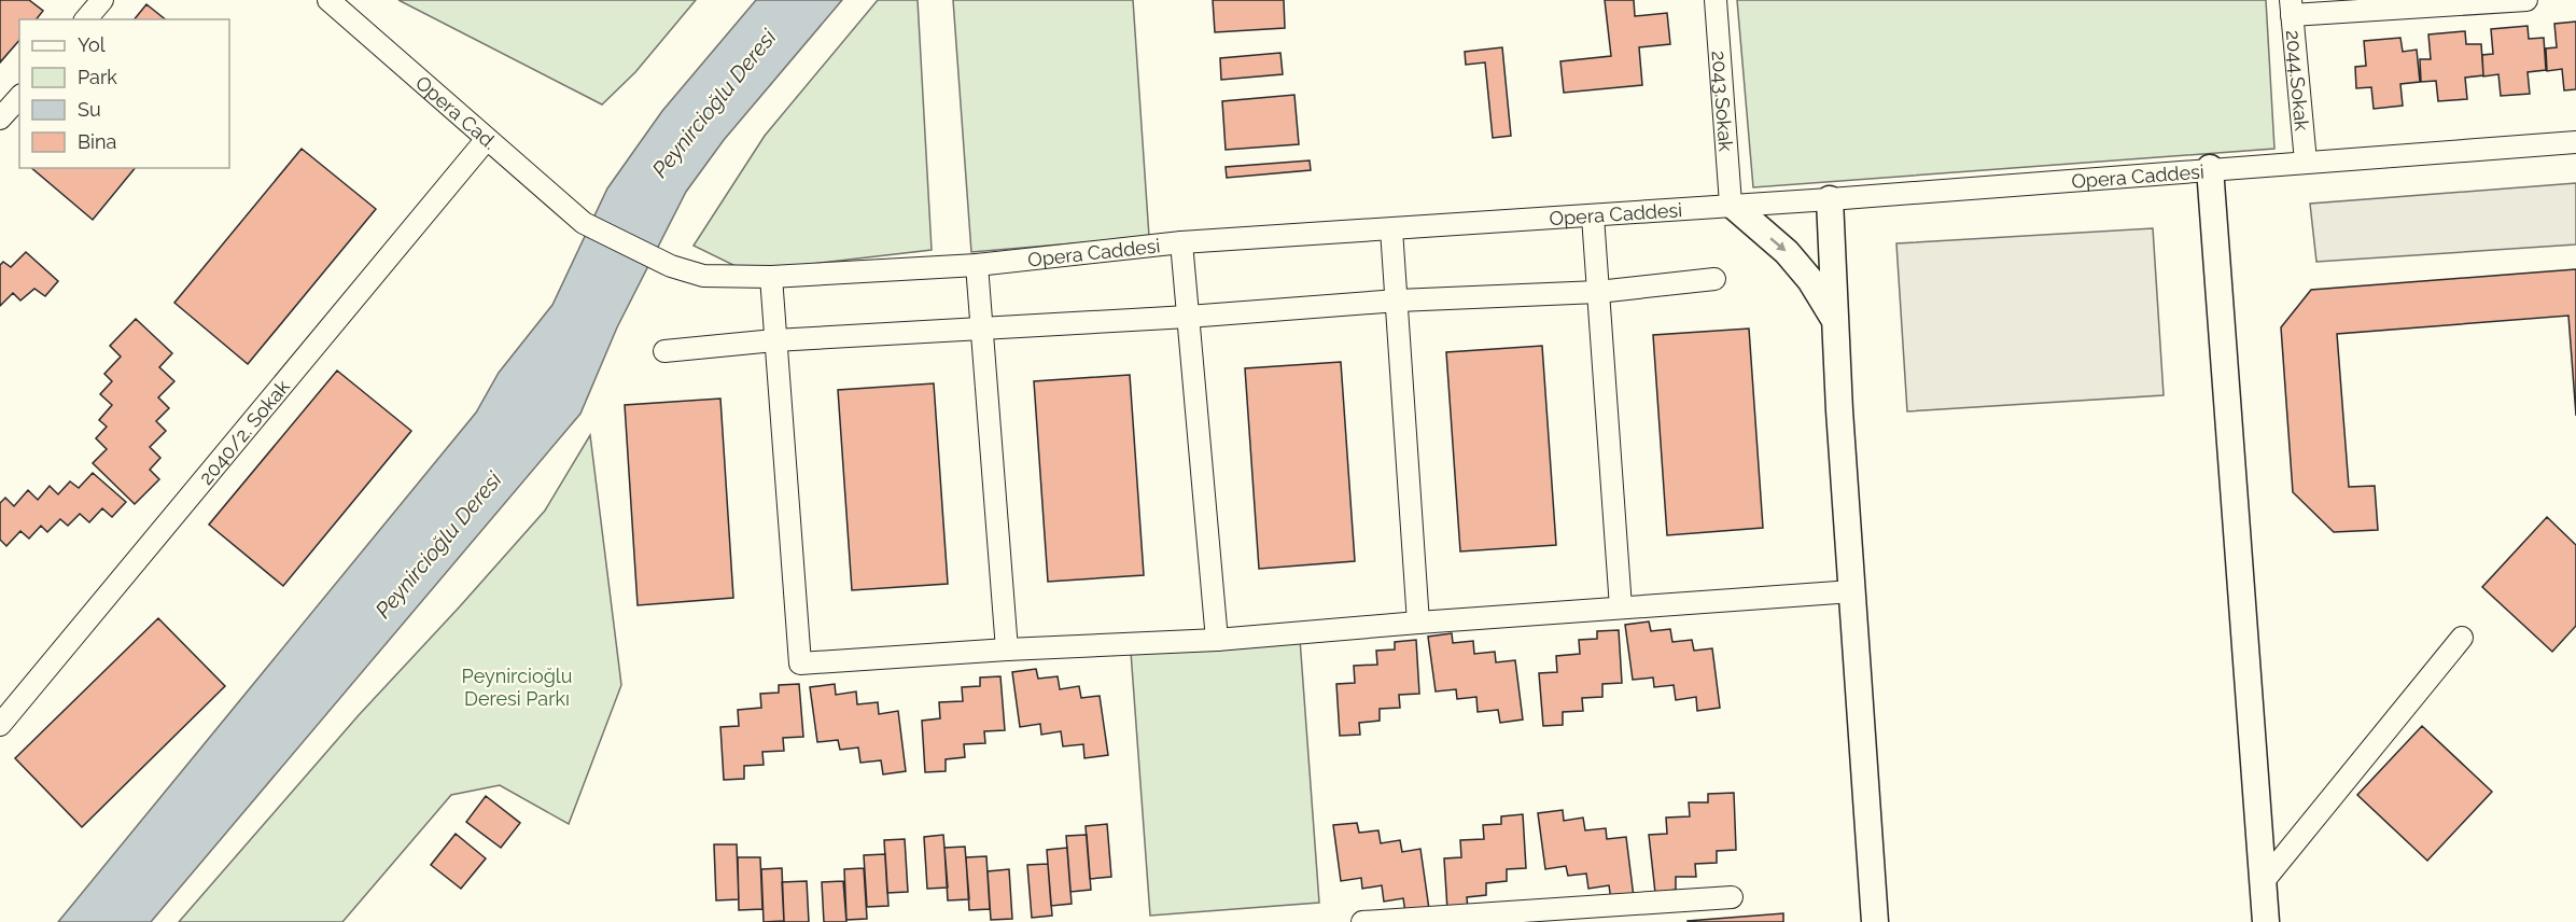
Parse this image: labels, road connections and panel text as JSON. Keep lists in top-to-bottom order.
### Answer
{
  "streets": {
    "street": [
      "2044.Sokak",
      "2043.Sokak",
      "Opera Cad.",
      "Opera Caddesi",
      "2040/2. Sokak"
    ]
  },
  "crossings": [
    ["2044.Sokak", "Opera Caddesi"],
    ["2043.Sokak", "Opera Caddesi"],
    ["Opera Cad.", "Opera Caddesi"],
    ["Opera Cad.", "2040/2. Sokak"]
  ],
  "water": ["Peynircioğlu Deresi"],
  "parks": ["Peynircioğlu Deresi Parkı"],
  "legend": [
    "Yol",
    "Park",
    "Su",
    "Bina"
  ]
}
